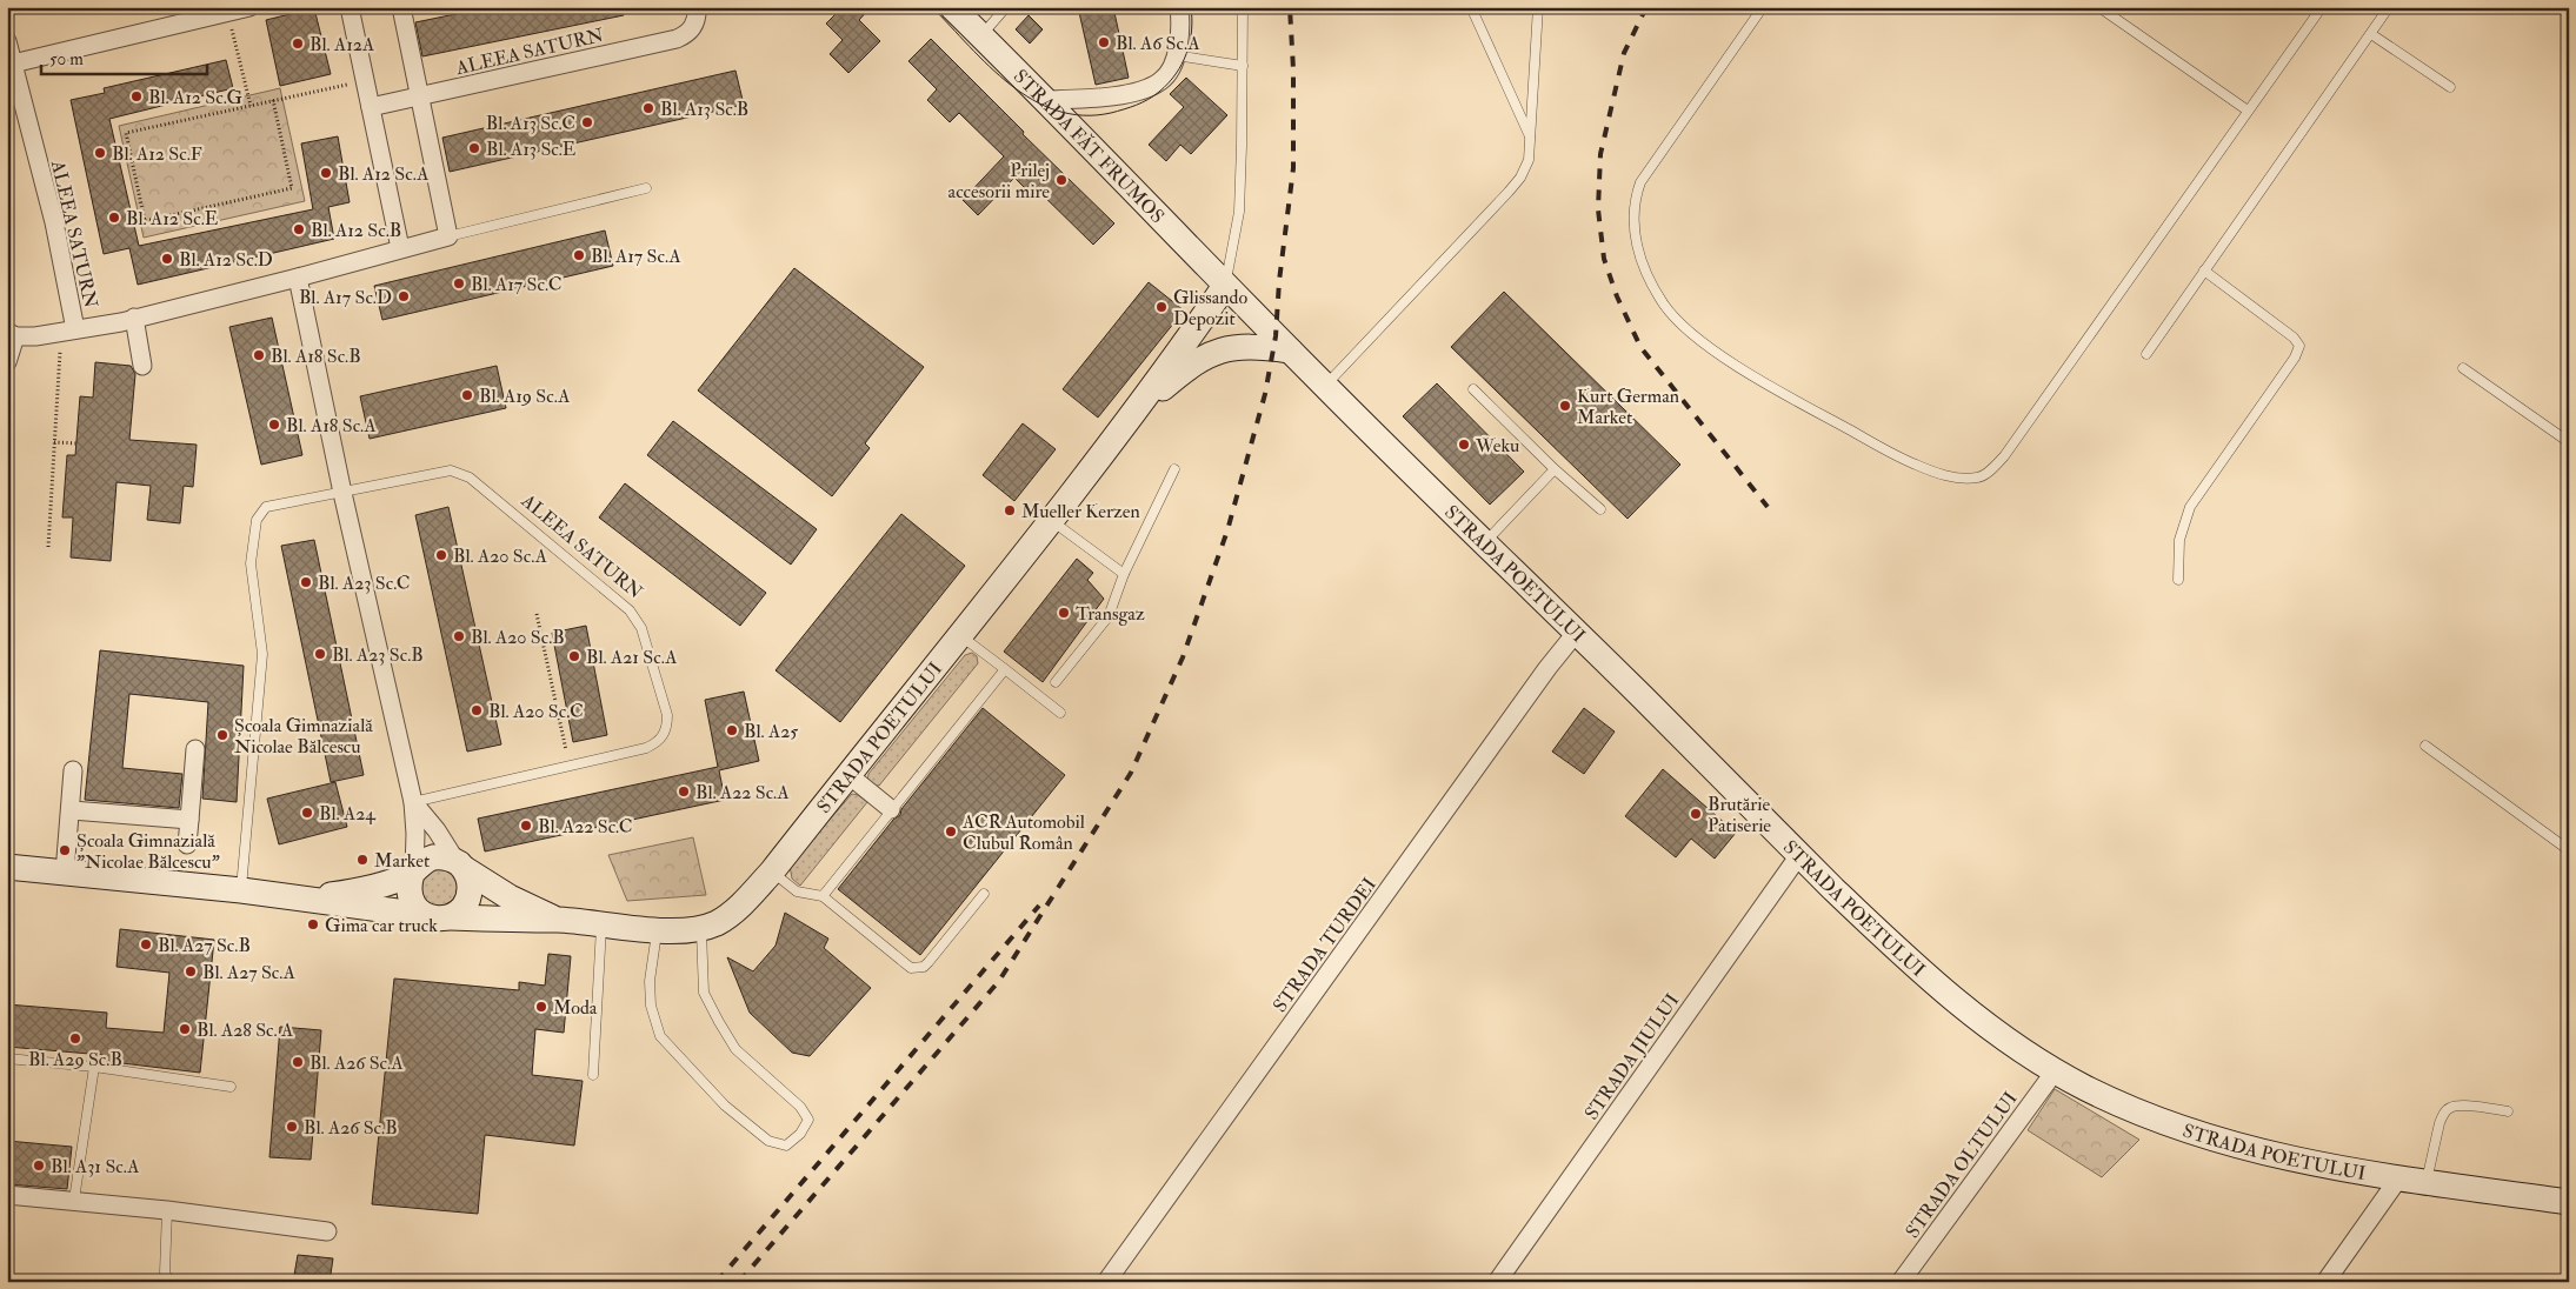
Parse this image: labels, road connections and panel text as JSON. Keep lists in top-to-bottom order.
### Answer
{
  "streets": {
    "street": [
      "ALEEA SATURN",
      "STRADA FĂT FRUMOS",
      "STRADA POETULUI",
      "STRADA TURDEI",
      "STRADA JIULUI",
      "STRADA OLTULUI"
    ]
  },
  "crossings": [
    ["ALEEA SATURN", "STRADA POETULUI"],
    ["STRADA FĂT FRUMOS", "STRADA POETULUI"],
    ["STRADA POETULUI", "STRADA TURDEI"],
    ["STRADA POETULUI", "STRADA JIULUI"],
    ["STRADA POETULUI", "STRADA OLTULUI"]
  ],
  "places": [
    "Bl. A6 Sc.A",
    "Bl. A12A",
    "Bl. A12 Sc.G",
    "Bl. A13 Sc.B",
    "Bl. A13 Sc.C",
    "Bl. A13 Sc.E",
    "Bl. A12 Sc.F",
    "Bl. A12 Sc.A",
    "Prilej accesorii mire",
    "Bl. A12 Sc.E",
    "Bl. A12 Sc.B",
    "Bl. A17 Sc.A",
    "Bl. A12 Sc.D",
    "Bl. A17 Sc.C",
    "Bl. A17 Sc.D",
    "Glissando Depozit",
    "Bl. A18 Sc.B",
    "Bl. A19 Sc.A",
    "Kurt German Market",
    "Bl. A18 Sc.A",
    "Weku",
    "Mueller Kerzen",
    "Bl. A20 Sc.A",
    "Bl. A23 Sc.C",
    "Transgaz",
    "Bl. A20 Sc.B",
    "Bl. A23 Sc.B",
    "Bl. A21 Sc.A",
    "Bl. A20 Sc.C",
    "Bl. A25",
    "Școala Gimnazială Nicolae Bălcescu",
    "Bl. A22 Sc.A",
    "Bl. A24",
    "Brutărie Patiserie",
    "Bl. A22 Sc.C",
    "ACR Automobil Clubul Român",
    "Școala Gimnazială \"Nicolae Bălcescu\"",
    "Market",
    "Gima car truck",
    "Bl. A27 Sc.B",
    "Bl. A27 Sc.A",
    "Moda",
    "Bl. A28 Sc. A",
    "Bl. A29 Sc.B",
    "Bl. A26 Sc.A",
    "Bl. A26 Sc.B",
    "Bl. A31 Sc.A"
  ],
  "scale_bar": "50 m"
}
